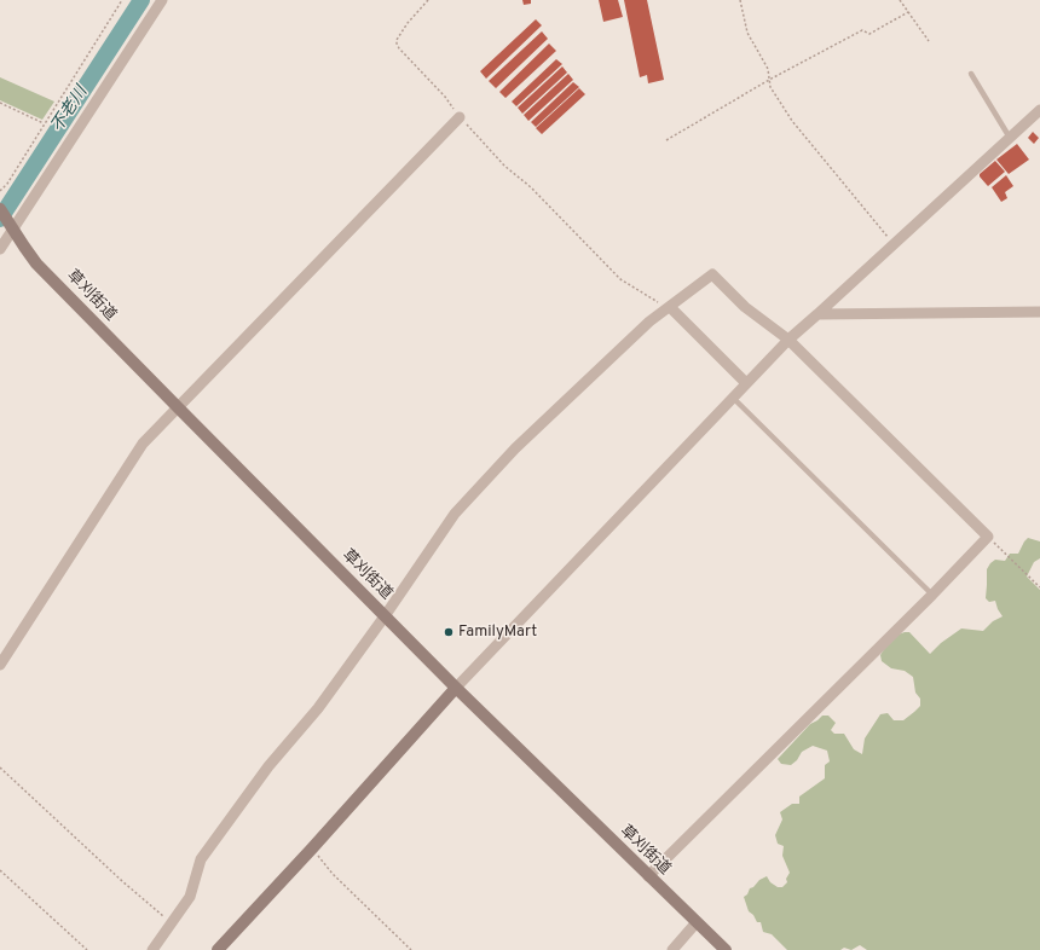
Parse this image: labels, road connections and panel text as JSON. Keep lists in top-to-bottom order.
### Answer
{
  "streets": {
    "street": ["草刈街道"]
  },
  "water": ["不老川"],
  "places": ["FamilyMart"]
}
